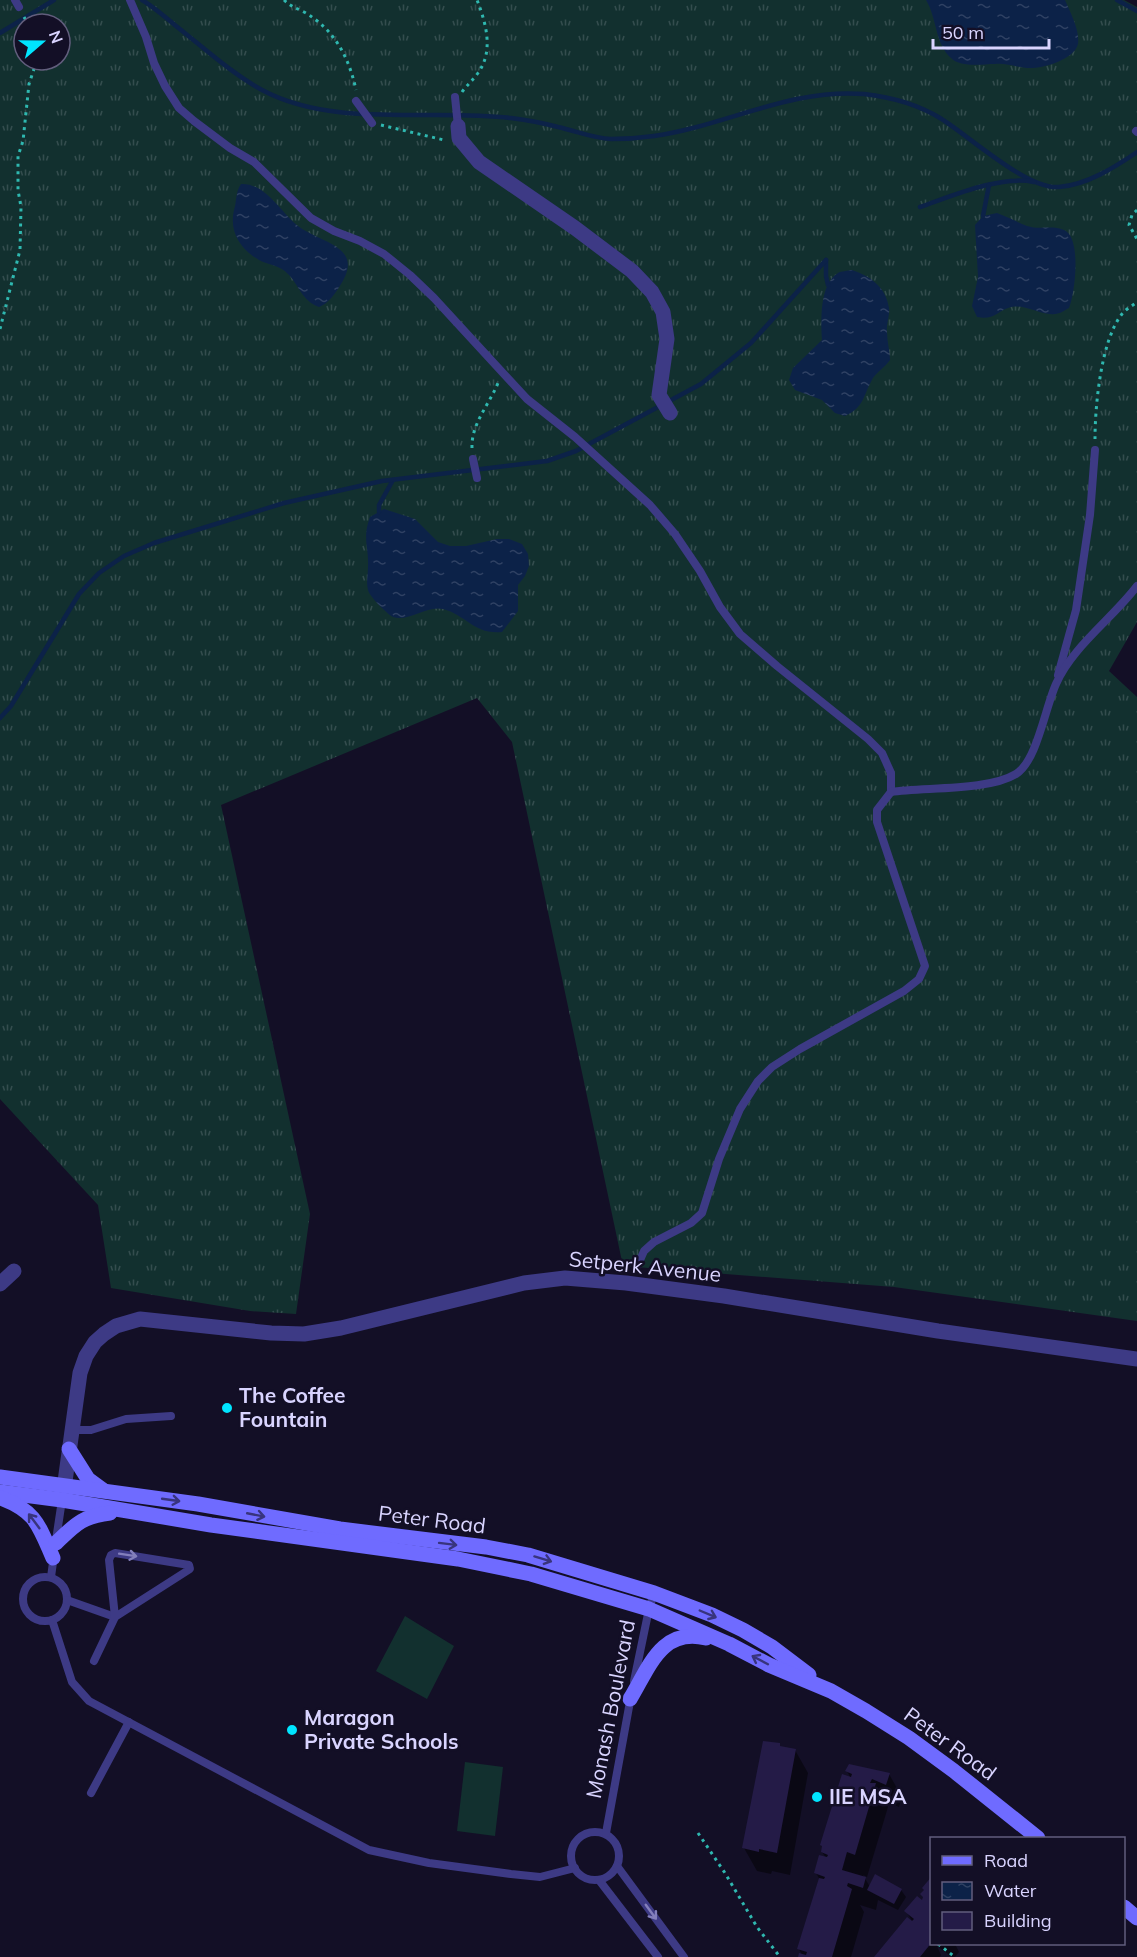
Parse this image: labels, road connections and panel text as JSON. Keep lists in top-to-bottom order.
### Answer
{
  "streets": {
    "main road": ["Peter Road"],
    "street": ["Setperk Avenue"],
    "lane": ["Monash Boulevard"]
  },
  "crossings": [
    ["Peter Road", "Monash Boulevard"]
  ],
  "places": ["The Coffee Fountain", "Maragon Private Schools", "IIE MSA"],
  "legend": ["Road", "Water", "Building"],
  "scale_bar": "50 m",
  "north": "right"
}
